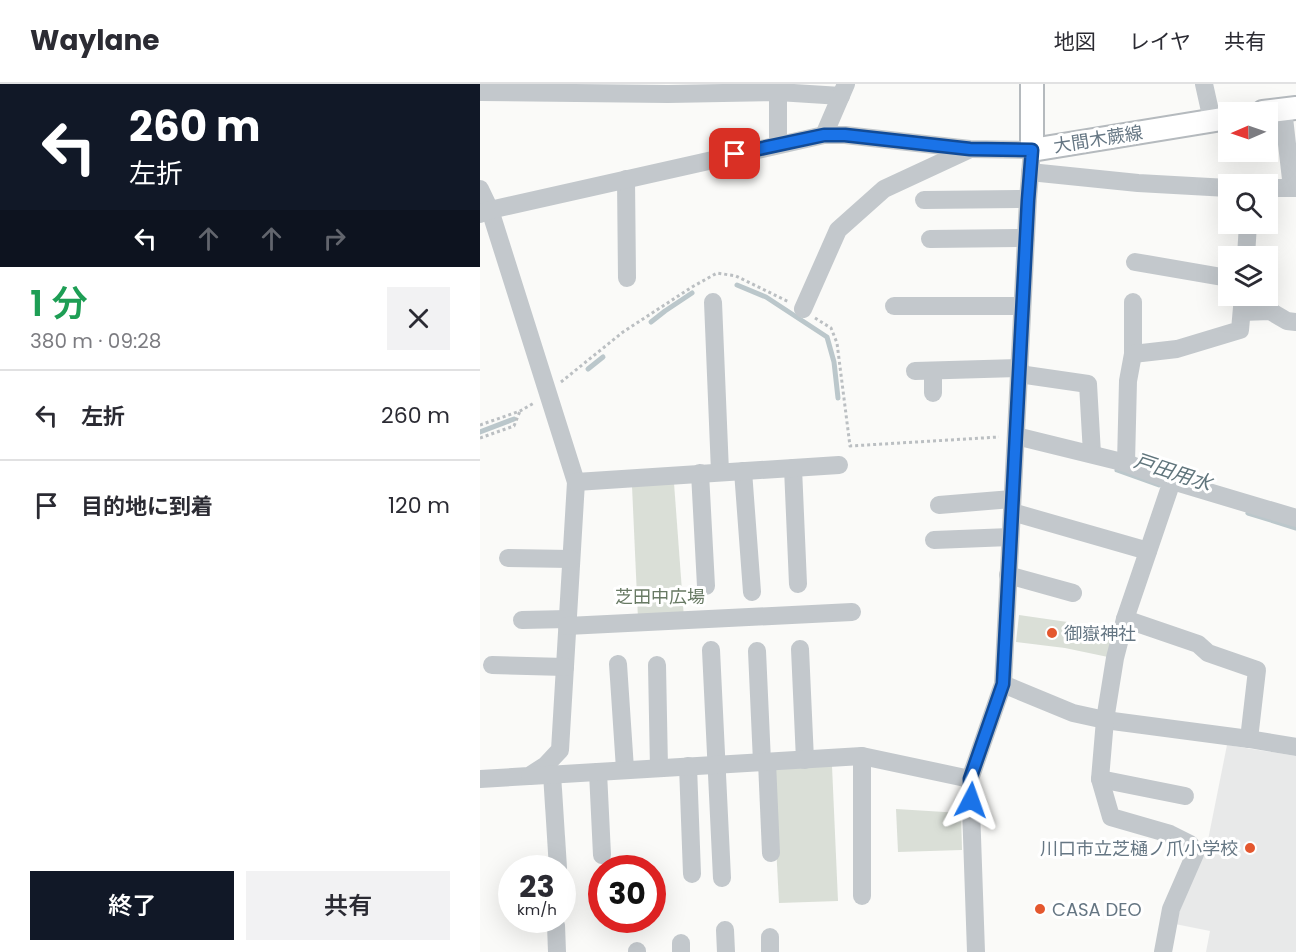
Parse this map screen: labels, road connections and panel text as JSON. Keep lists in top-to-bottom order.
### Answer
{
  "streets": {
    "main road": ["大間木蕨線"]
  },
  "water": ["戸田用水"],
  "parks": ["芝田中広場"],
  "places": ["御嶽神社", "川口市立芝樋ノ爪小学校", "CASA DEO"],
  "north": "left",
  "page": {
    "header": "Waylane",
    "nav": ["地図", "レイヤ", "共有"],
    "turn": ["260 m", "左折"],
    "heading": ["1 分", "380 m · 09:28"],
    "list": [
      {
        "name": "左折",
        "value": "260 m"
      },
      {
        "name": "目的地に到着",
        "value": "120 m"
      }
    ],
    "speed": "23 km/h",
    "limit": "30",
    "buttons": ["終了", "共有"]
  }
}
